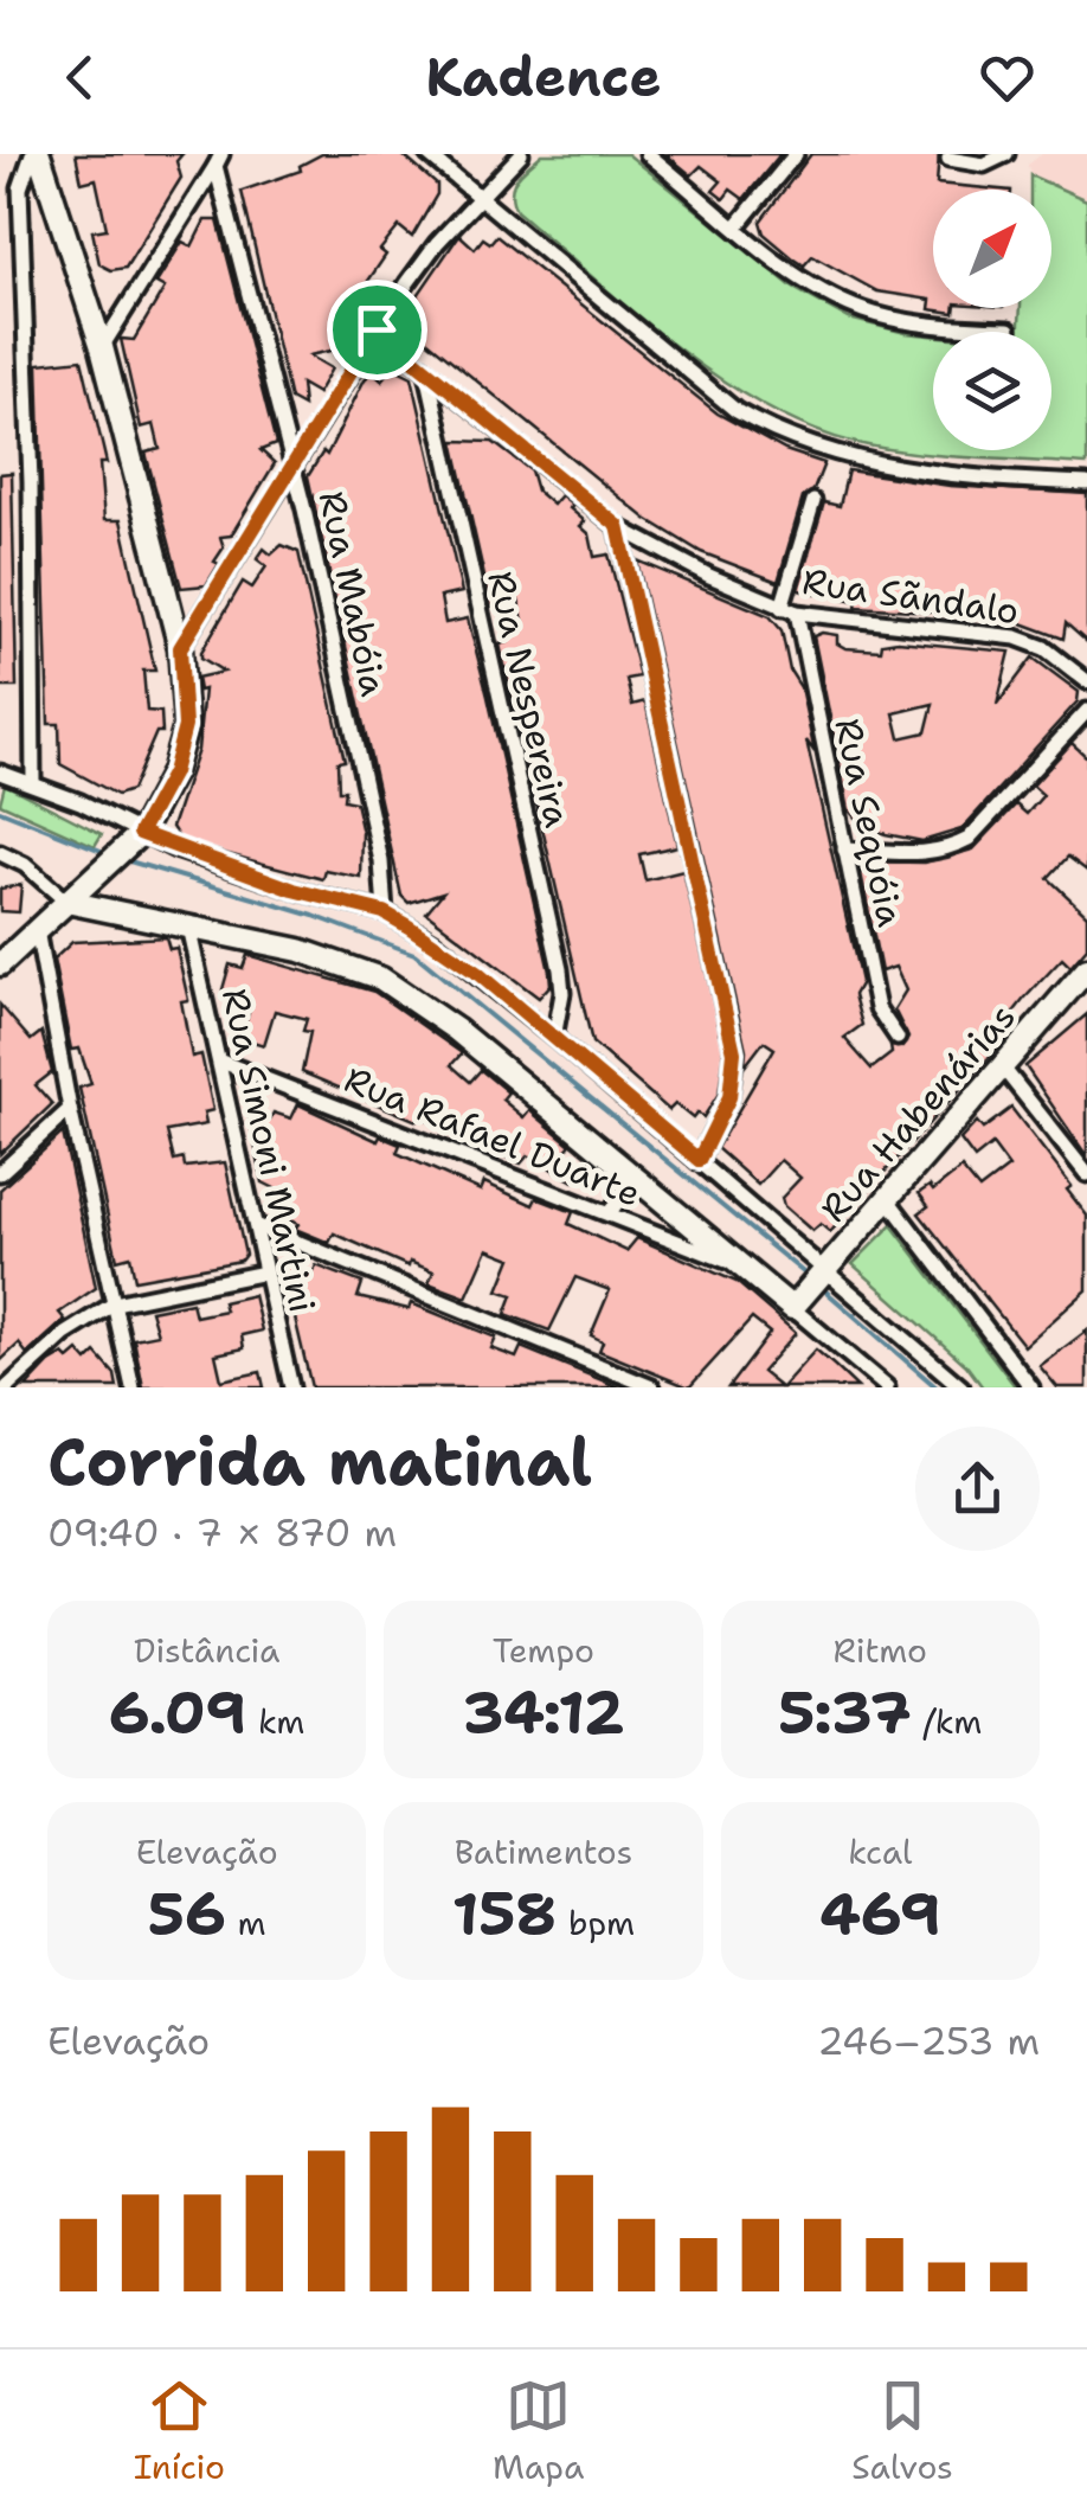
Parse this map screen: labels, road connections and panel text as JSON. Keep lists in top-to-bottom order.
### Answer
{
  "streets": {
    "street": [
      "Rua Mabóia",
      "Rua Sãndalo",
      "Rua Nespereira",
      "Rua Sequóia",
      "Rua Habenárias",
      "Rua Rafael Duarte",
      "Rua Simoni Martini"
    ]
  },
  "crossings": [
    ["Rua Sãndalo", "Rua Nespereira"],
    ["Rua Sãndalo", "Rua Sequóia"],
    ["Rua Rafael Duarte", "Rua Simoni Martini"]
  ],
  "north": "top right",
  "page": {
    "header": "Kadence",
    "heading": ["Corrida matinal", "09:40 · 7 × 870 m"],
    "stats": [
      ["Distância", "6.09 km"],
      ["Tempo", "34:12"],
      ["Ritmo", "5:37 /km"],
      ["Elevação", "56 m"],
      ["Batimentos", "158 bpm"],
      ["kcal", "469"]
    ],
    "chart": ["Elevação", "246–253 m"],
    "tabs": ["Início", "Mapa", "Salvos"]
  }
}
